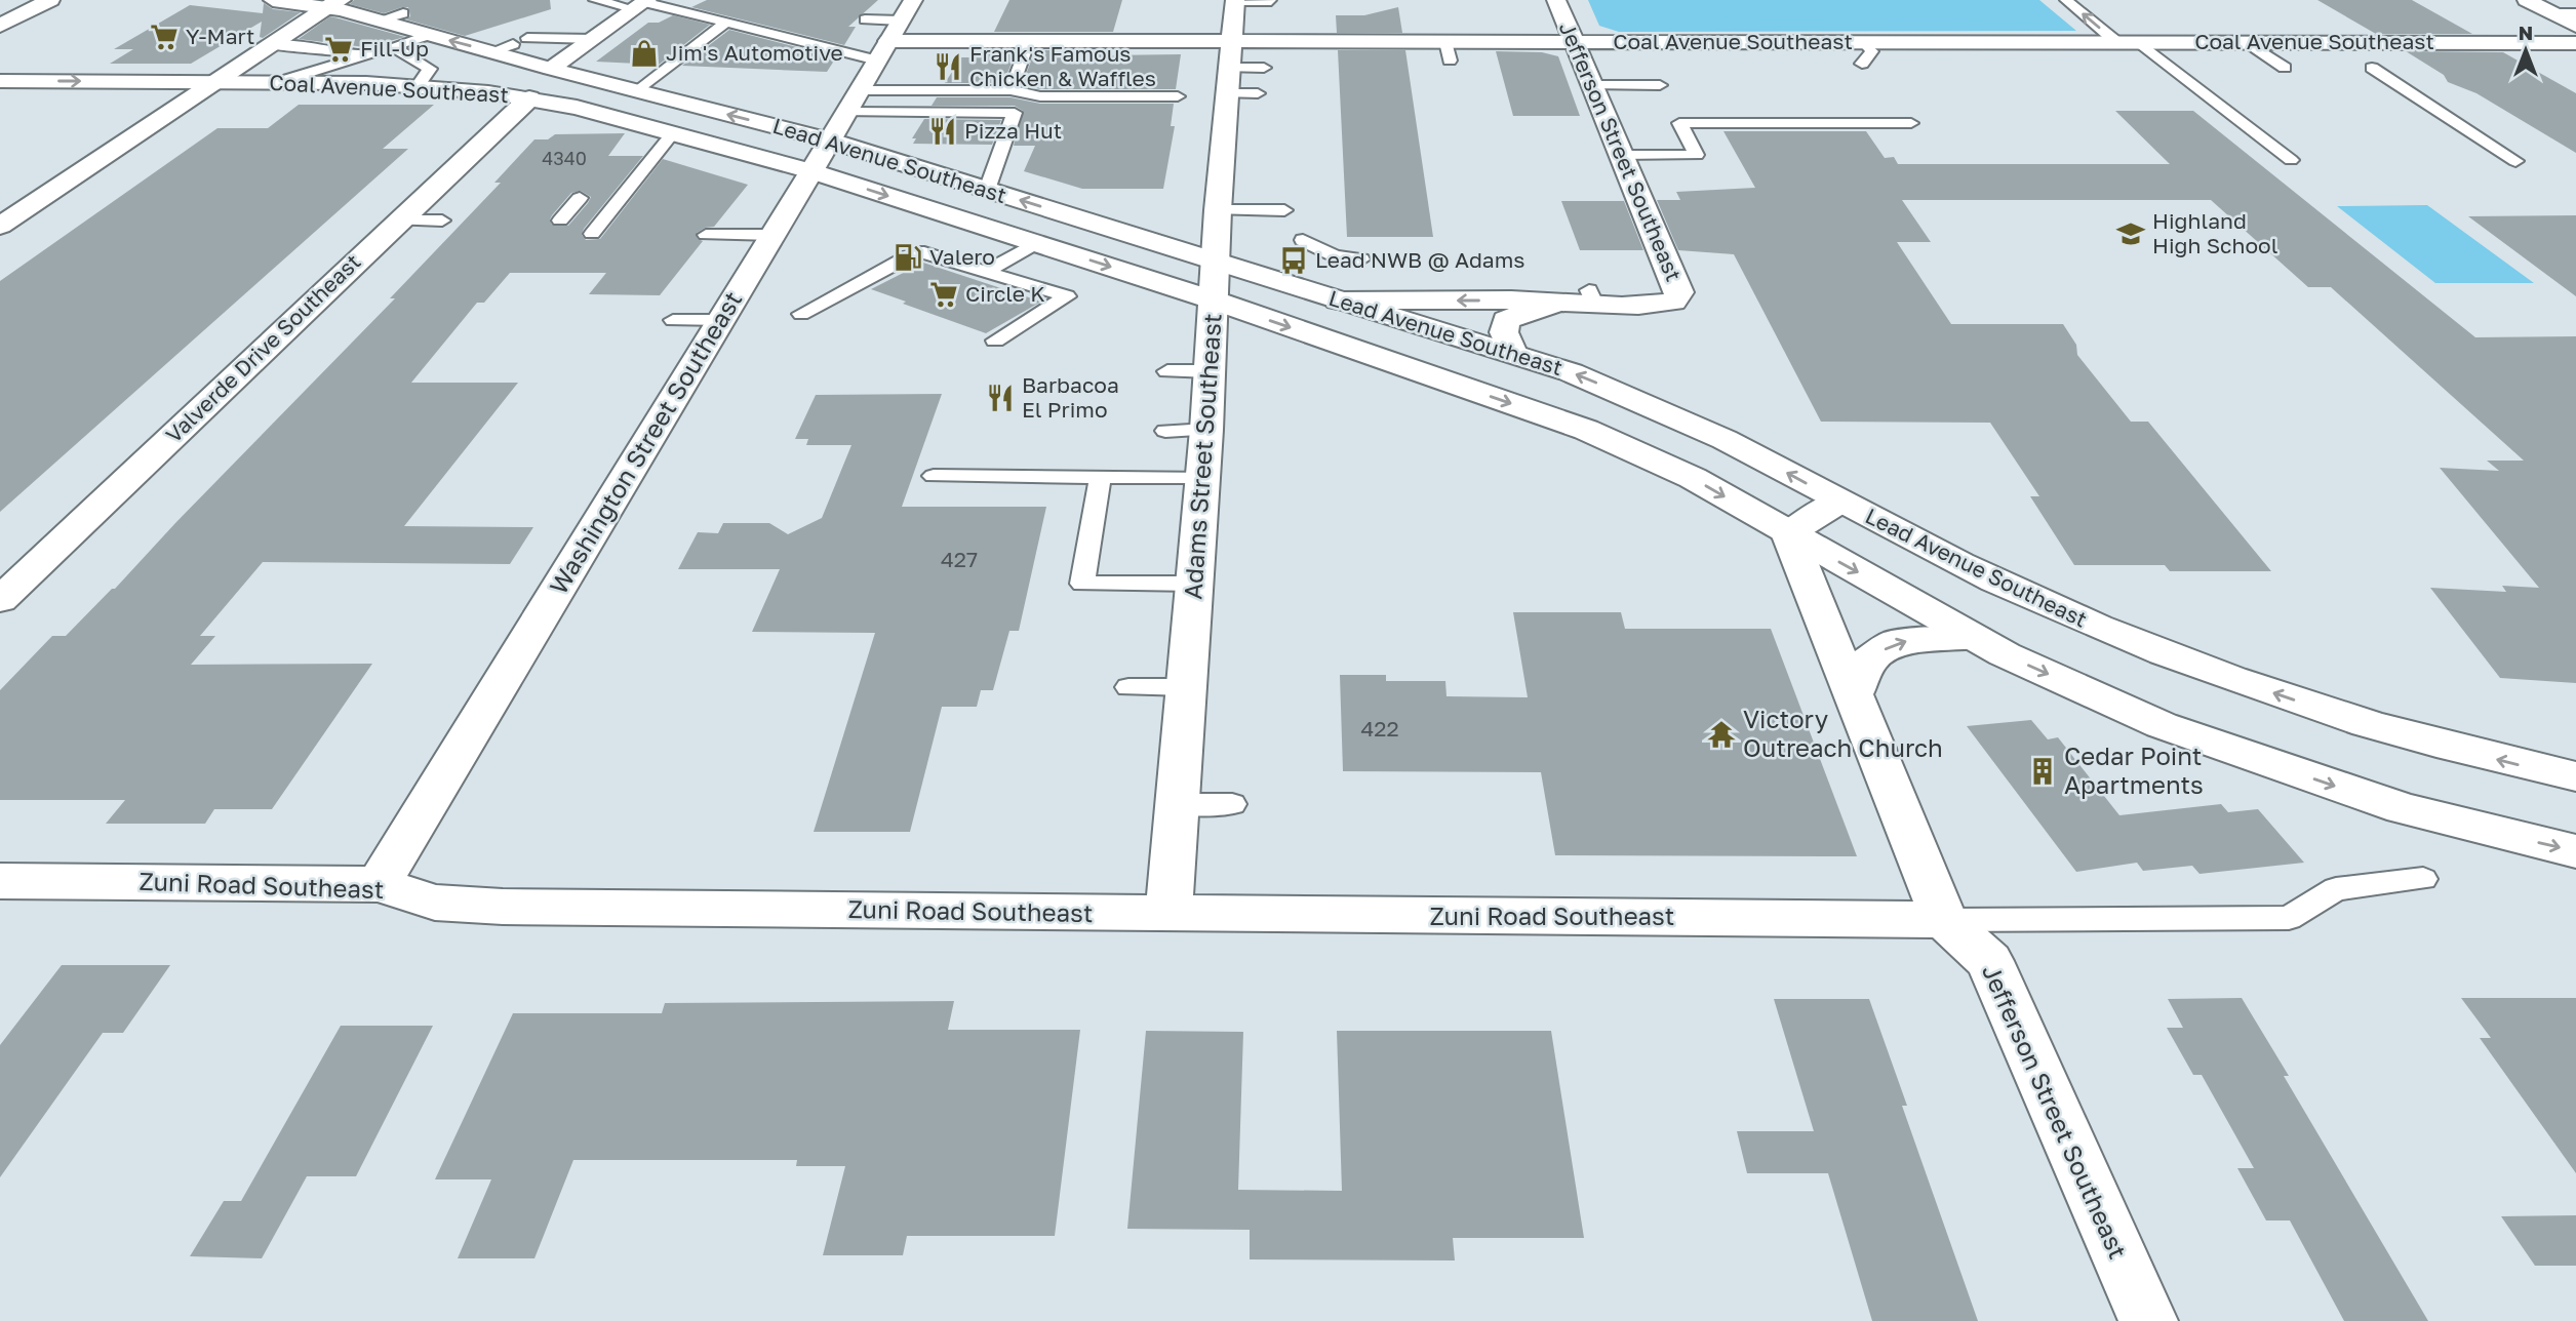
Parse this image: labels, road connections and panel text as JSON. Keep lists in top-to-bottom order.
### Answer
{
  "streets": {
    "street": [
      "Coal Avenue Southeast",
      "Jefferson Street Southeast",
      "Lead Avenue Southeast",
      "Valverde Drive Southeast",
      "Washington Street Southeast",
      "Adams Street Southeast",
      "Zuni Road Southeast"
    ]
  },
  "crossings": [
    ["Coal Avenue Southeast", "Jefferson Street Southeast"],
    ["Coal Avenue Southeast", "Lead Avenue Southeast"],
    ["Coal Avenue Southeast", "Valverde Drive Southeast"],
    ["Coal Avenue Southeast", "Washington Street Southeast"],
    ["Coal Avenue Southeast", "Adams Street Southeast"],
    ["Jefferson Street Southeast", "Lead Avenue Southeast"],
    ["Jefferson Street Southeast", "Zuni Road Southeast"],
    ["Lead Avenue Southeast", "Washington Street Southeast"],
    ["Lead Avenue Southeast", "Adams Street Southeast"],
    ["Washington Street Southeast", "Zuni Road Southeast"],
    ["Adams Street Southeast", "Zuni Road Southeast"]
  ],
  "places": {
    "supermarket": ["Y-Mart", "Fill-Up", "Circle K"],
    "shop": ["Jim's Automotive"],
    "restaurant": ["Frank's Famous Chicken & Waffles", "Pizza Hut", "Barbacoa El Primo"],
    "school or university": ["Highland High School"],
    "fuel station": ["Valero"],
    "bus stop": ["Lead NWB @ Adams"],
    "temple": ["Victory Outreach Church"],
    "building": ["Cedar Point Apartments"]
  },
  "house_numbers": ["4340", "427", "422"],
  "north": "top"
}
